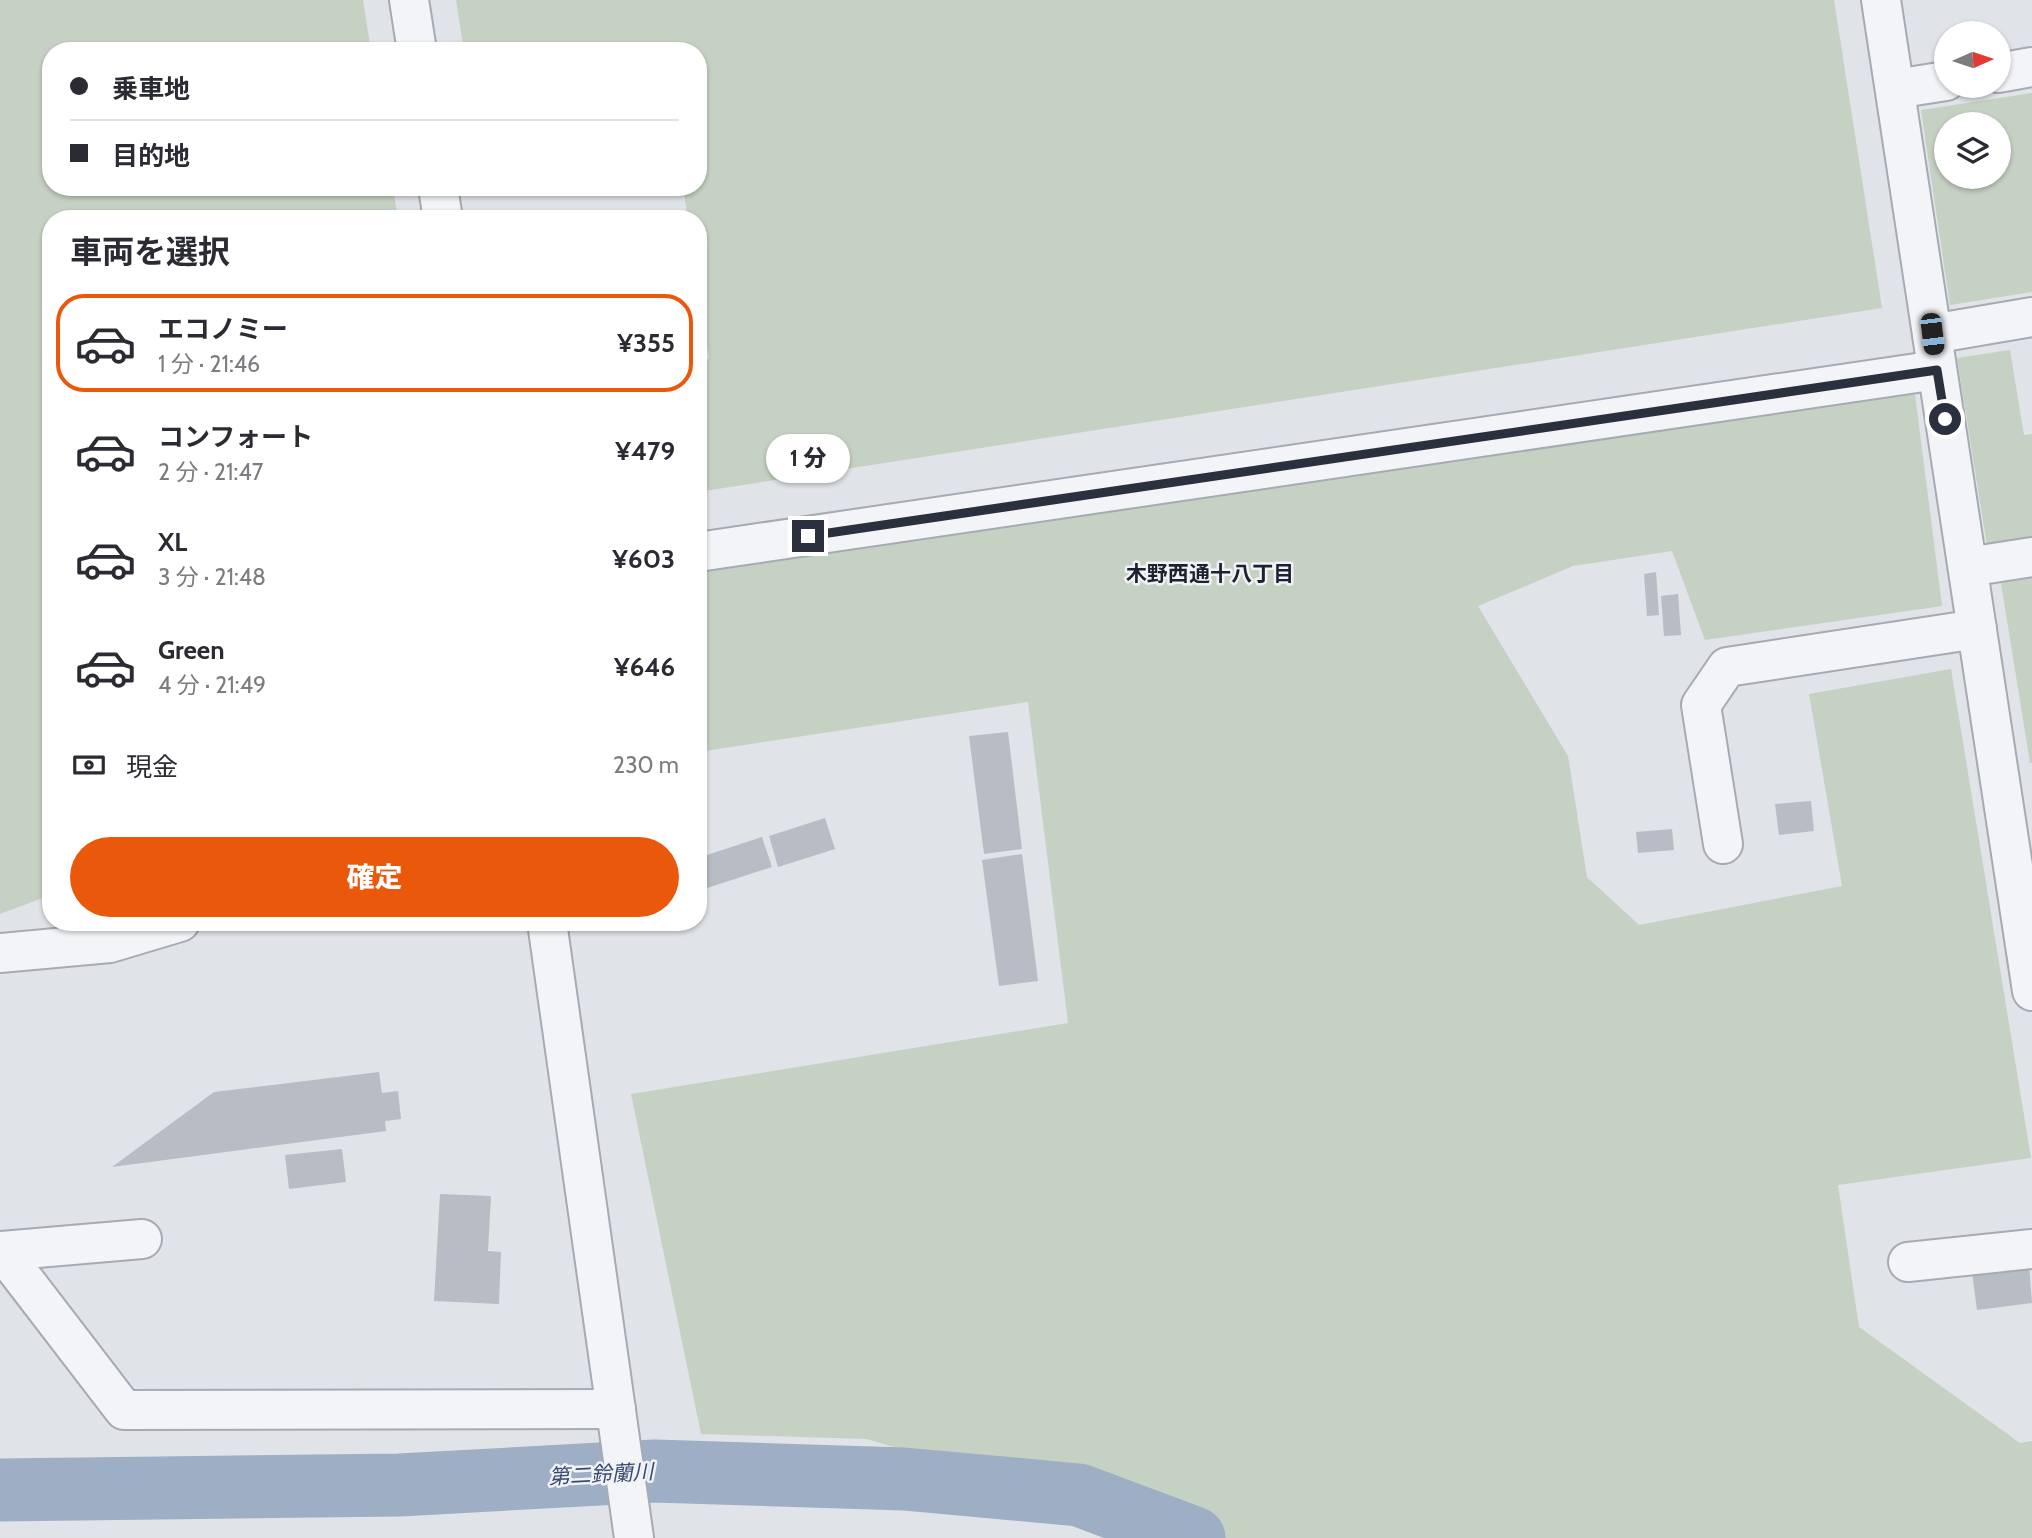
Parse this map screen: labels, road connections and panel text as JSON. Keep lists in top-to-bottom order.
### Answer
{
  "districts": ["木野西通十八丁目"],
  "water": ["第二鈴蘭川"],
  "north": "right",
  "page": {
    "banner": ["乗車地", "目的地"],
    "heading": "車両を選択",
    "list": [
      {
        "name": "エコノミー",
        "note": "1 分 · 21:46",
        "value": "¥355"
      },
      {
        "name": "コンフォート",
        "note": "2 分 · 21:47",
        "value": "¥479"
      },
      {
        "name": "XL",
        "note": "3 分 · 21:48",
        "value": "¥603"
      },
      {
        "name": "Green",
        "note": "4 分 · 21:49",
        "value": "¥646"
      }
    ],
    "bubble": "1 分",
    "pay": ["現金", "230 m"],
    "buttons": "確定"
  }
}
